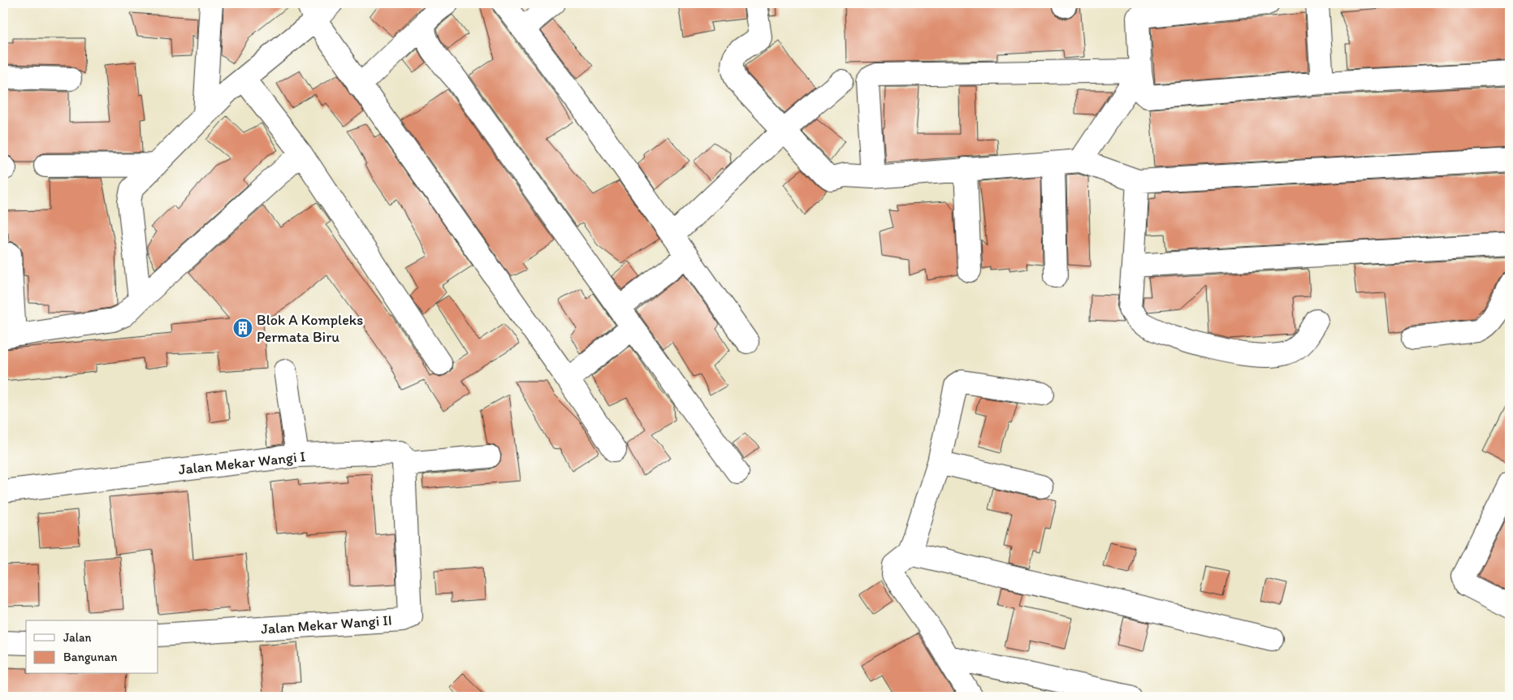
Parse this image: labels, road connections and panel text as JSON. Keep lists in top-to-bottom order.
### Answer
{
  "streets": {
    "street": ["Jalan Mekar Wangi I", "Jalan Mekar Wangi II"]
  },
  "crossings": [
    ["Jalan Mekar Wangi I", "Jalan Mekar Wangi II"]
  ],
  "places": {
    "building": ["Blok A Kompleks Permata Biru"]
  },
  "legend": ["Jalan", "Bangunan"]
}
